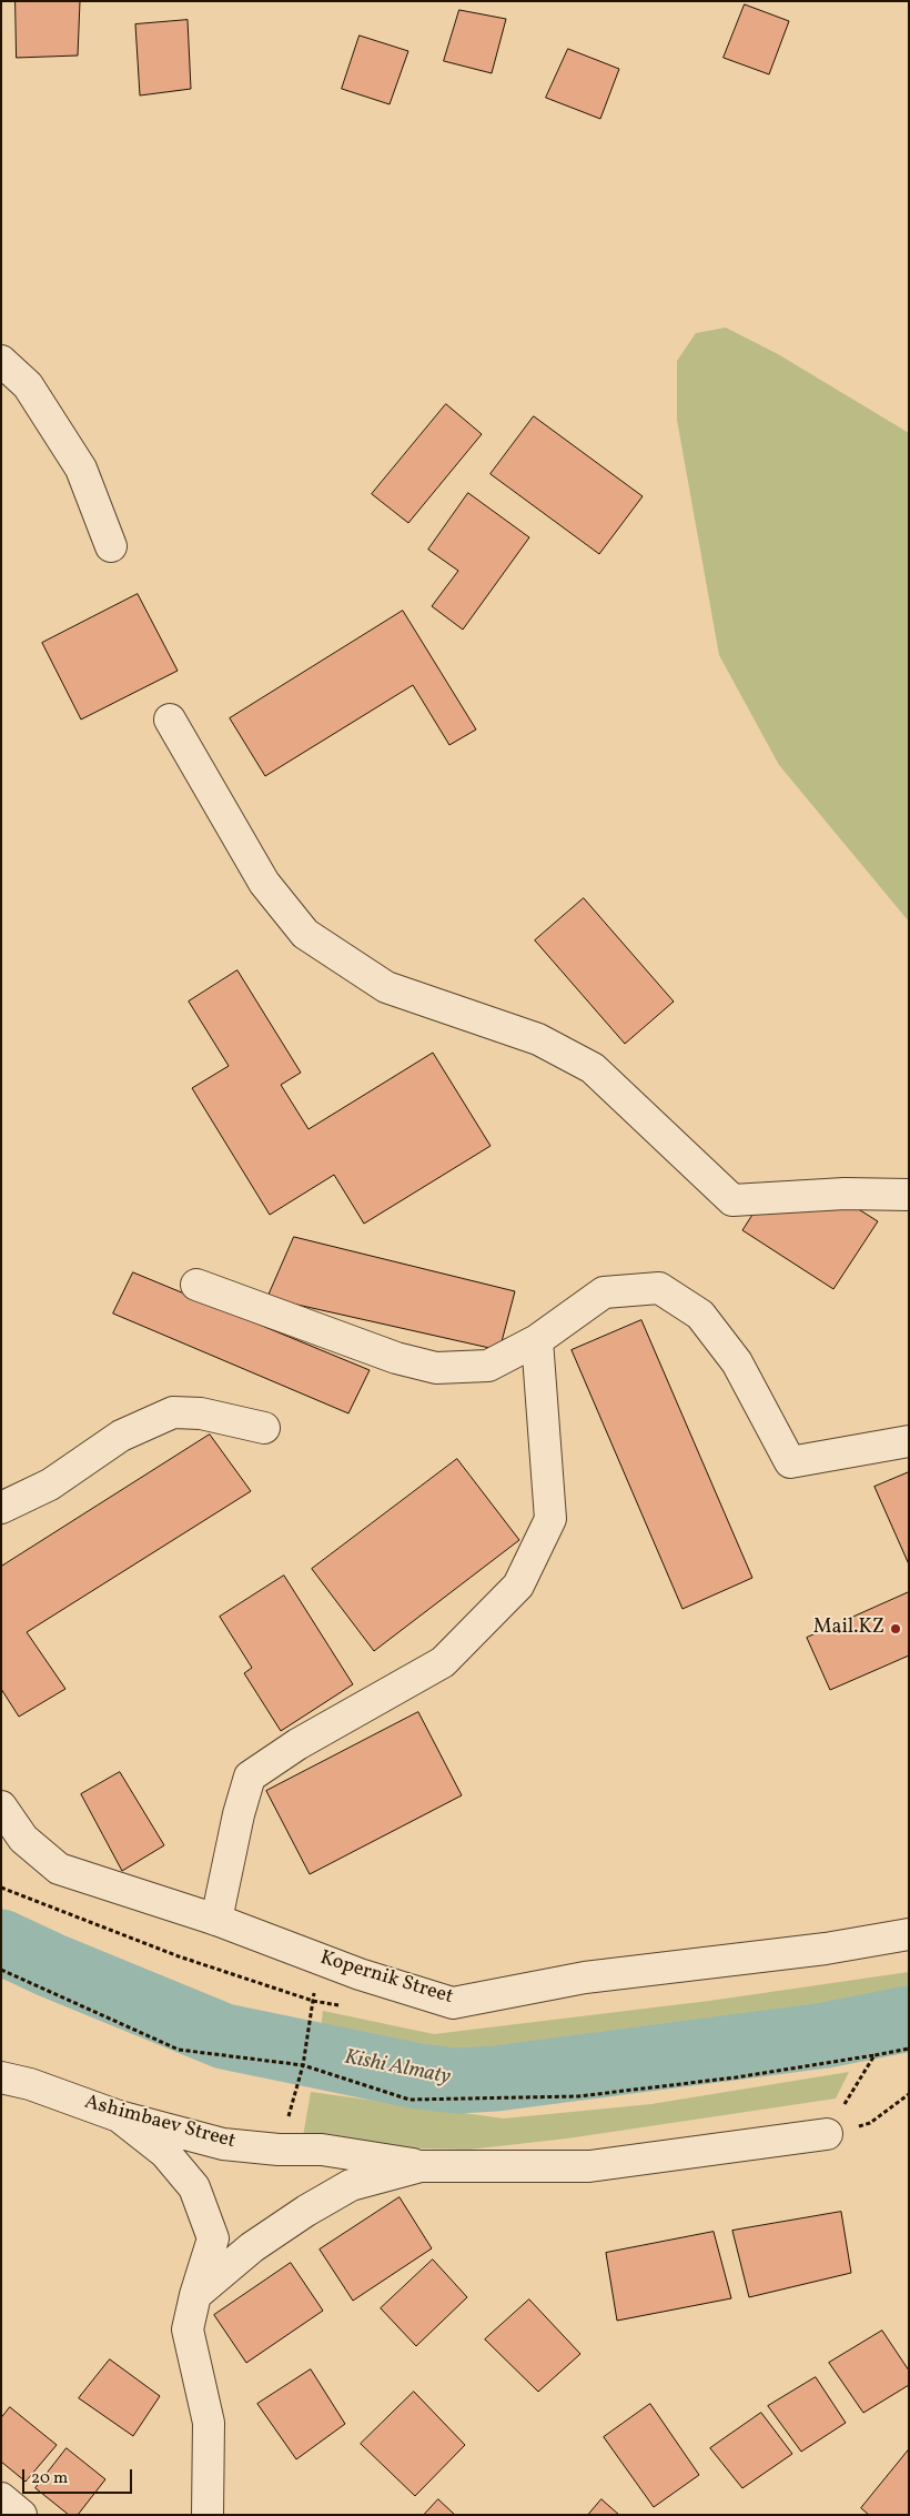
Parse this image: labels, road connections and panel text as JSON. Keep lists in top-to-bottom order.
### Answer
{
  "streets": {
    "street": ["Kopernik Street", "Ashimbaev Street"]
  },
  "water": ["Kіshі Almaty"],
  "places": ["Mail.KZ"],
  "scale_bar": "20 m"
}
